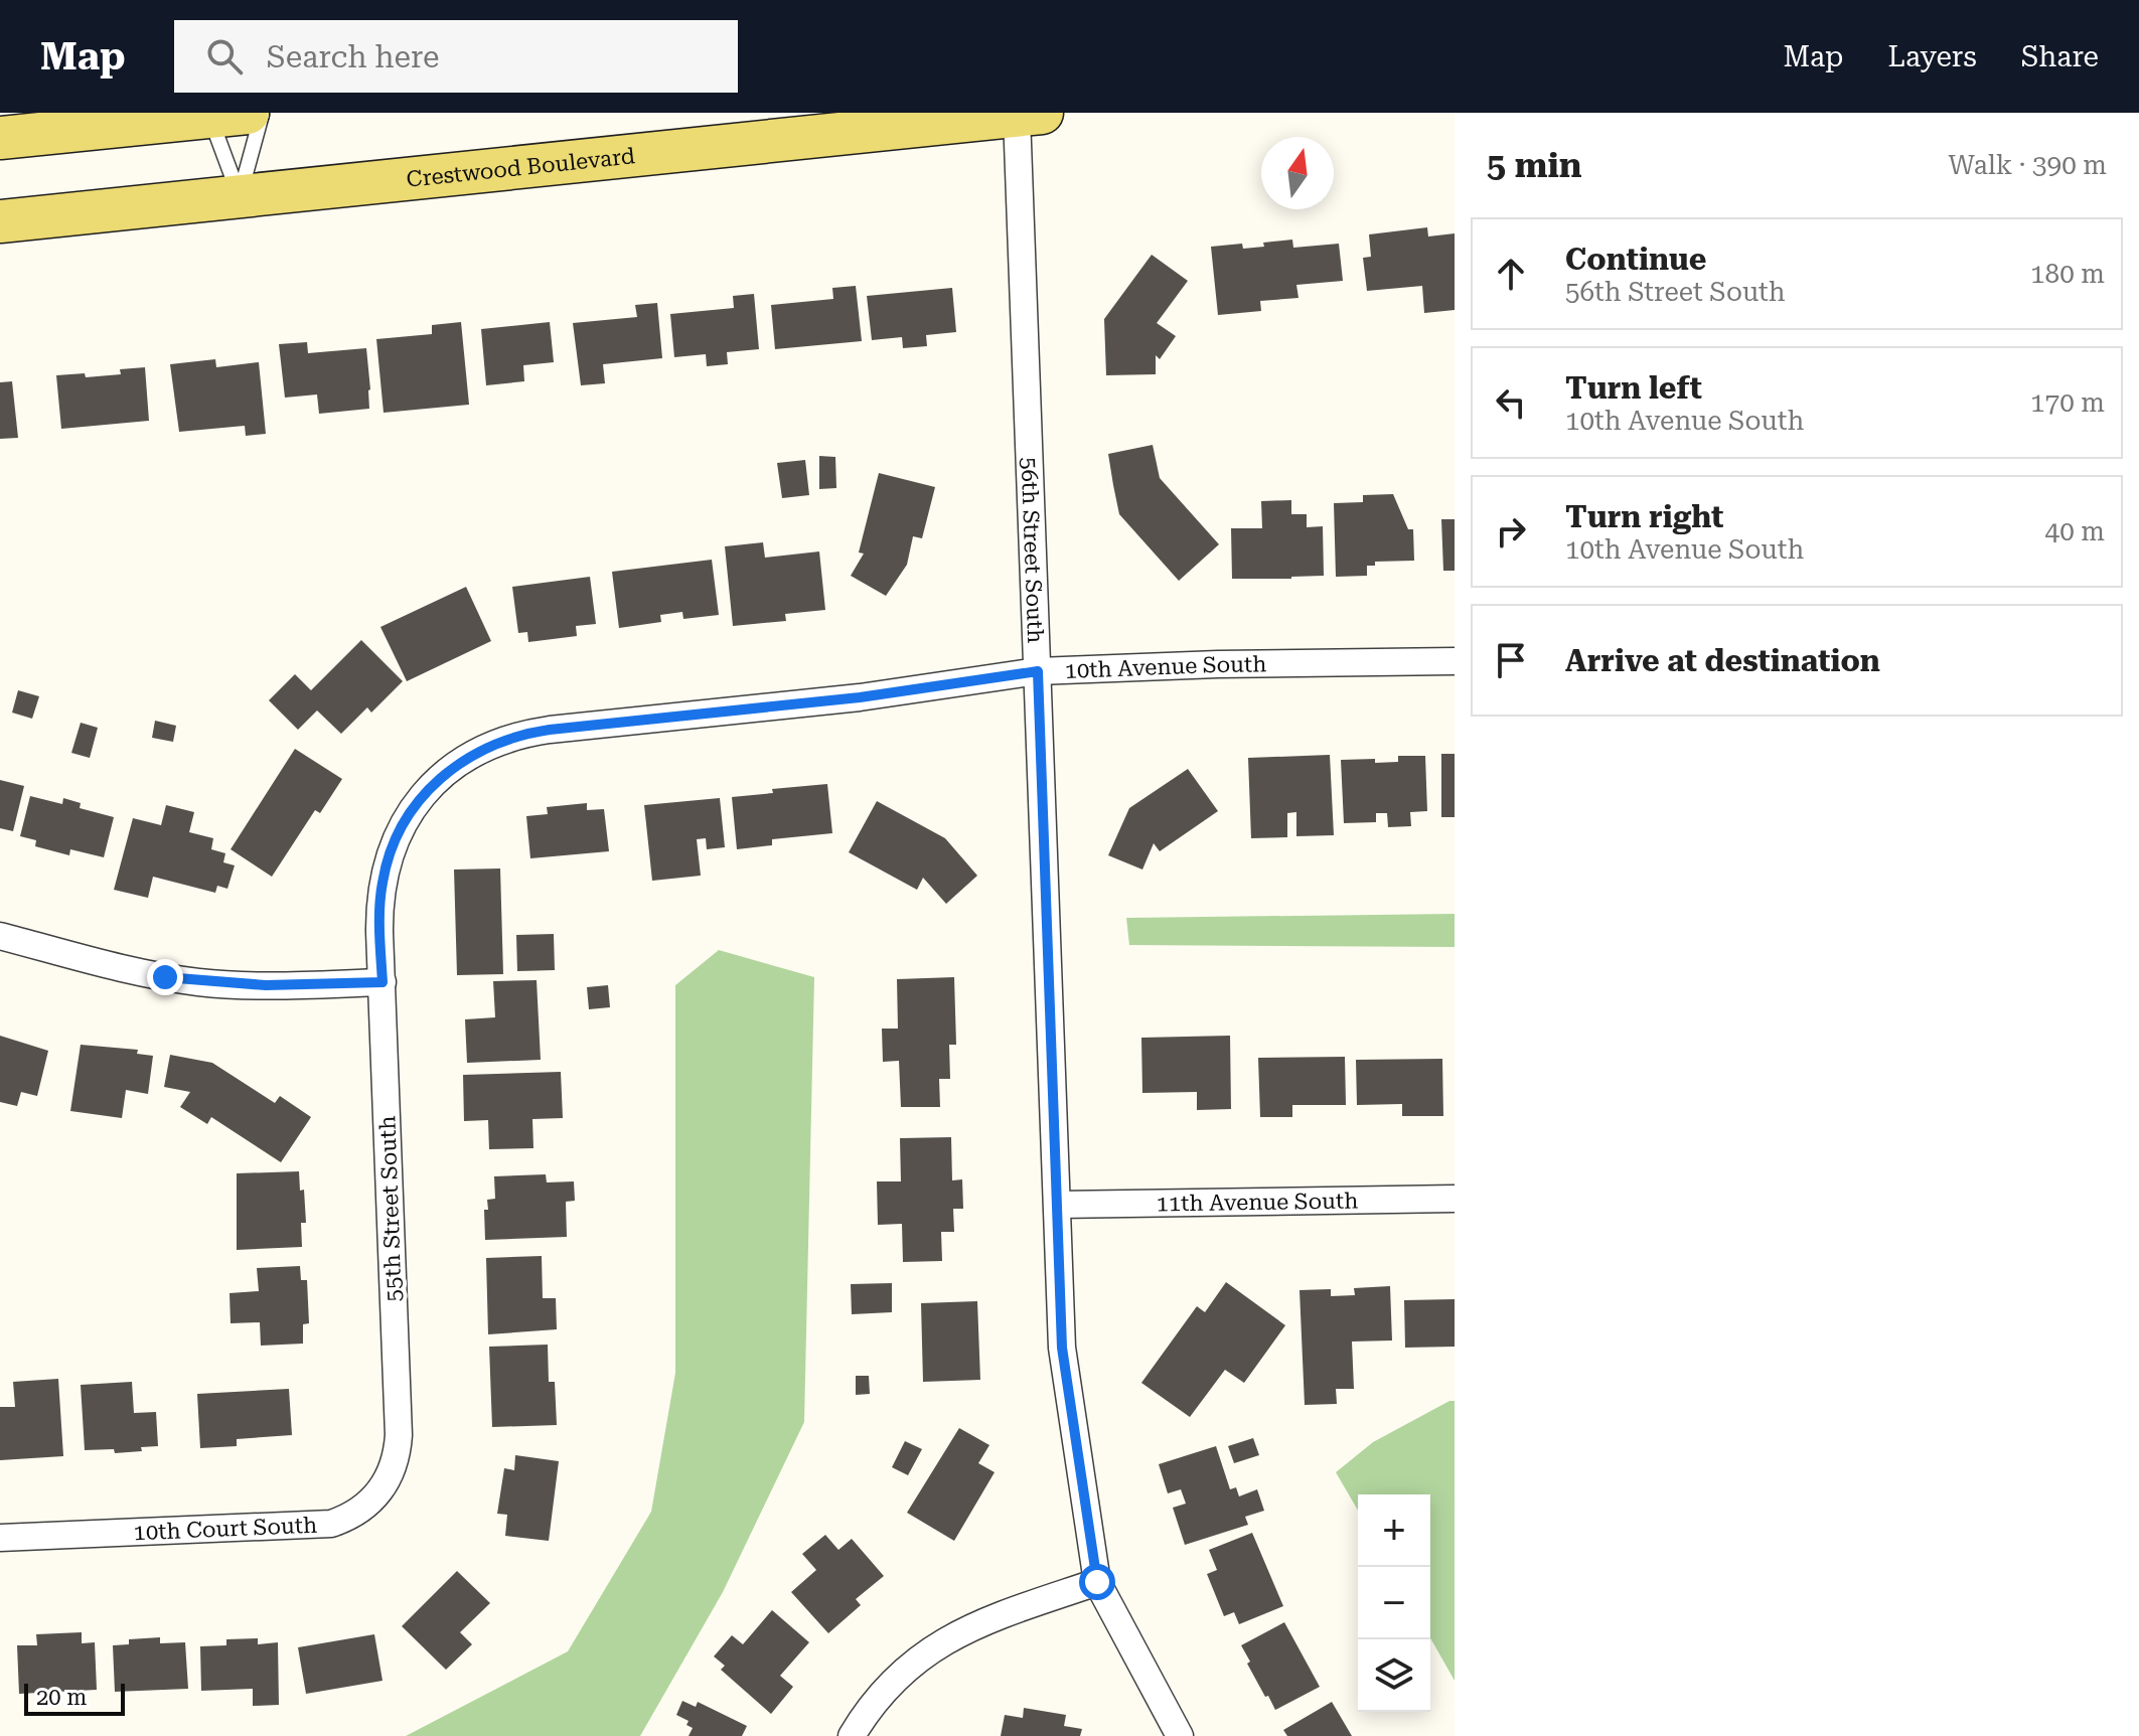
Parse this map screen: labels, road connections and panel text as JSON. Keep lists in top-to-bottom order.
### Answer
{
  "streets": {
    "main road": ["Crestwood Boulevard"],
    "street": [
      "56th Street South",
      "10th Avenue South",
      "11th Avenue South",
      "55th Street South",
      "10th Court South"
    ]
  },
  "crossings": [
    ["Crestwood Boulevard", "56th Street South"],
    ["56th Street South", "10th Avenue South"],
    ["56th Street South", "11th Avenue South"],
    ["10th Avenue South", "55th Street South"],
    ["55th Street South", "10th Court South"]
  ],
  "scale_bar": "20 m",
  "north": "top",
  "page": {
    "header": "Map",
    "search": "Search here",
    "nav": ["Map", "Layers", "Share"],
    "heading": ["5 min", "Walk · 390 m"],
    "list": [
      ["Continue", "56th Street South", "180 m"],
      ["Turn left", "10th Avenue South", "170 m"],
      ["Turn right", "10th Avenue South", "40 m"],
      "Arrive at destination"
    ],
    "map_buttons": ["+", "−"],
    "scale": "20 m"
  }
}
